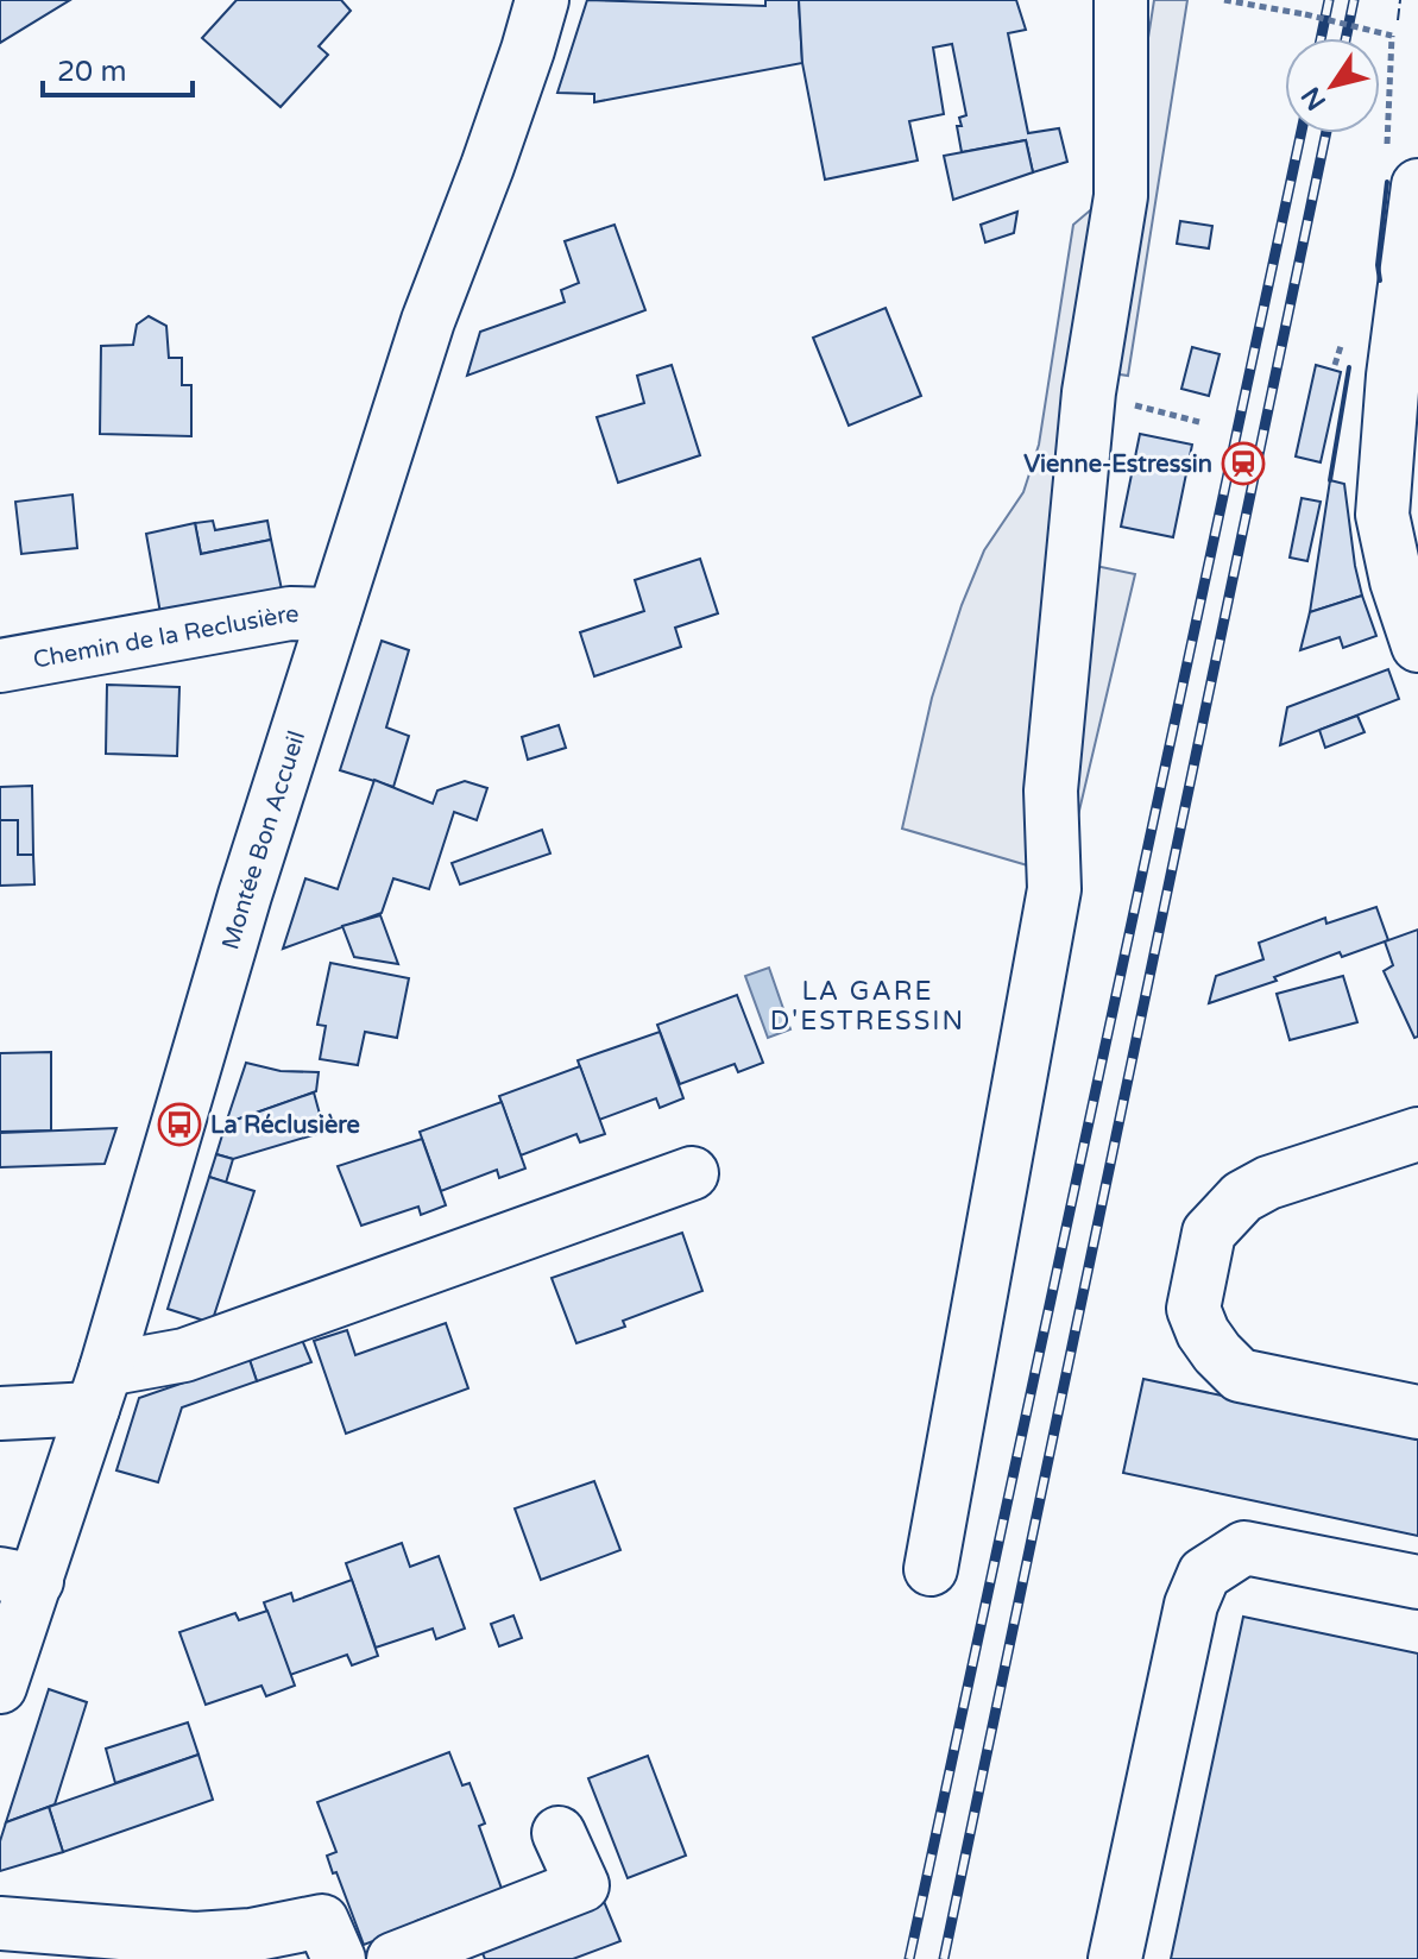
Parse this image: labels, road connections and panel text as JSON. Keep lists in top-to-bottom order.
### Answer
{
  "streets": {
    "main road": ["Chemin de la Reclusière", "Montée Bon Accueil"]
  },
  "crossings": [
    ["Chemin de la Reclusière", "Montée Bon Accueil"]
  ],
  "districts": ["LA GARE D'ESTRESSIN"],
  "places": {
    "station": ["Vienne-Estressin"],
    "bus stop": ["La Réclusière"]
  },
  "scale_bar": "20 m",
  "north": "bottom left"
}
